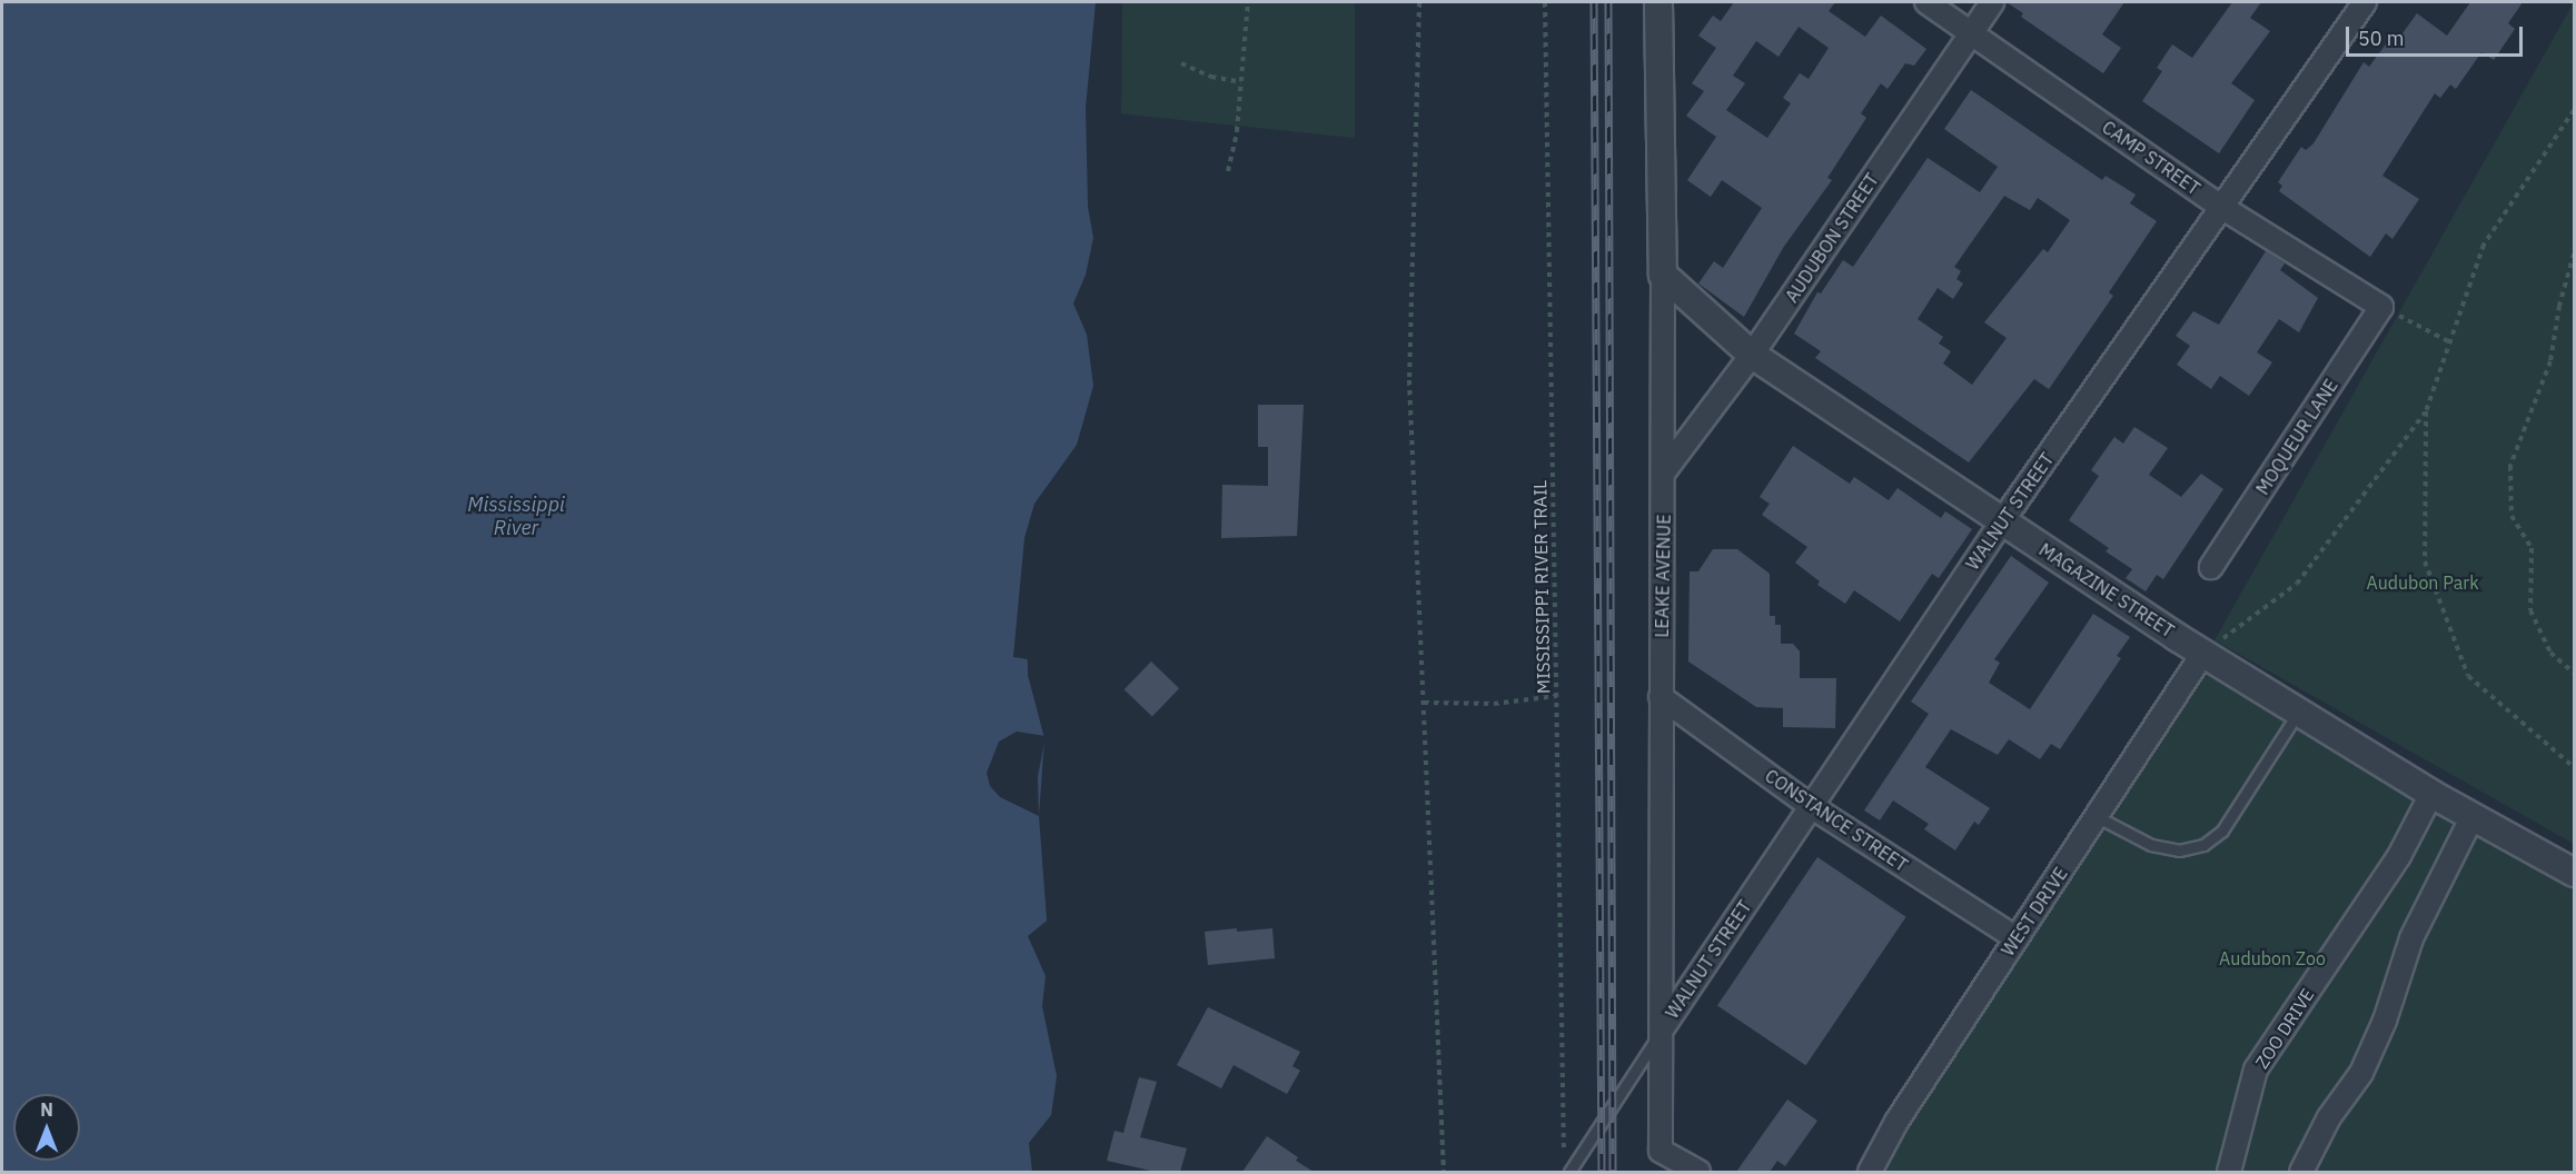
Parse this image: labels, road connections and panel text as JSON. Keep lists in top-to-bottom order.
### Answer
{
  "streets": {
    "street": [
      "CAMP STREET",
      "AUDUBON STREET",
      "MOQUEUR LANE",
      "WALNUT STREET",
      "LEAKE AVENUE",
      "MAGAZINE STREET",
      "CONSTANCE STREET",
      "WEST DRIVE",
      "ZOO DRIVE"
    ],
    "path": ["MISSISSIPPI RIVER TRAIL"]
  },
  "crossings": [
    ["CAMP STREET", "AUDUBON STREET"],
    ["CAMP STREET", "MOQUEUR LANE"],
    ["CAMP STREET", "WALNUT STREET"],
    ["AUDUBON STREET", "LEAKE AVENUE"],
    ["AUDUBON STREET", "MAGAZINE STREET"],
    ["WALNUT STREET", "LEAKE AVENUE"],
    ["WALNUT STREET", "MAGAZINE STREET"],
    ["WALNUT STREET", "CONSTANCE STREET"],
    ["LEAKE AVENUE", "MAGAZINE STREET"],
    ["LEAKE AVENUE", "CONSTANCE STREET"],
    ["MAGAZINE STREET", "WEST DRIVE"],
    ["MAGAZINE STREET", "ZOO DRIVE"],
    ["CONSTANCE STREET", "WEST DRIVE"]
  ],
  "water": ["Mississippi River"],
  "parks": ["Audubon Park", "Audubon Zoo"],
  "scale_bar": "50 m",
  "north": "top"
}
